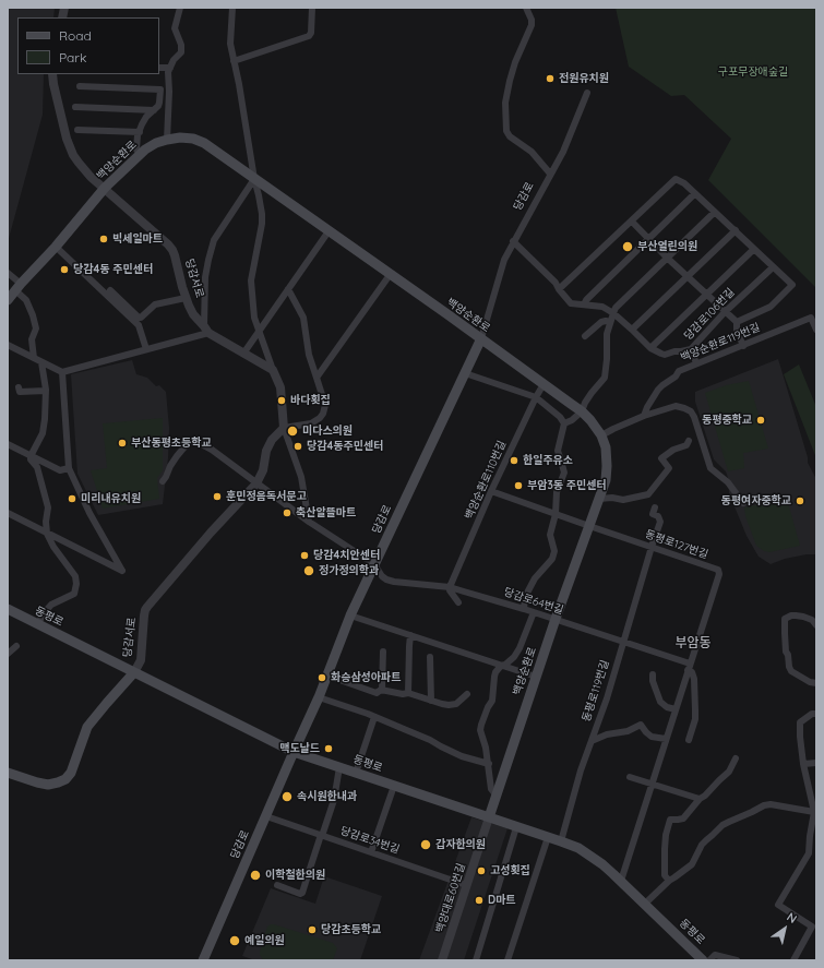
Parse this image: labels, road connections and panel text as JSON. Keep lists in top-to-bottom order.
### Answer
{
  "streets": {
    "main road": [
      "백양순환로",
      "당감로",
      "당감서로",
      "동평로"
    ],
    "street": [
      "당감로106번길",
      "백양순환로119번길",
      "백양순환로110번길",
      "동평로127번길",
      "당감로64번길",
      "동평로119번길",
      "당감로34번길",
      "백양대로60번길"
    ]
  },
  "crossings": [
    ["백양순환로", "당감로"],
    ["백양순환로", "당감서로"],
    ["백양순환로", "백양순환로110번길"],
    ["백양순환로", "동평로127번길"],
    ["백양순환로", "당감로64번길"],
    ["백양순환로", "동평로"],
    ["백양순환로", "백양대로60번길"],
    ["당감로", "당감로106번길"],
    ["당감로", "당감로64번길"],
    ["당감로", "동평로"],
    ["당감로", "당감로34번길"],
    ["당감서로", "당감로64번길"],
    ["당감서로", "동평로"],
    ["백양순환로110번길", "동평로127번길"],
    ["백양순환로110번길", "당감로64번길"],
    ["동평로127번길", "당감로64번길"],
    ["동평로127번길", "동평로"],
    ["동평로127번길", "동평로119번길"],
    ["당감로64번길", "동평로119번길"],
    ["동평로", "동평로119번길"],
    ["동평로", "백양대로60번길"],
    ["당감로34번길", "백양대로60번길"]
  ],
  "districts": ["부암동"],
  "parks": ["구포무장애숲길"],
  "places": [
    "전원유치원",
    "빅세일마트",
    "부산열린의원",
    "당감4동 주민센터",
    "바다횟집",
    "동평중학교",
    "미다스의원",
    "부산동평초등학교",
    "당감4동주민센터",
    "한일주유소",
    "부암3동 주민센터",
    "훈민정음독서문고",
    "미리내유치원",
    "동평여자중학교",
    "축산알뜰마트",
    "당감4치안센터",
    "정가정의학과",
    "화승삼성아파트",
    "맥도날드",
    "속시원한내과",
    "갑자한의원",
    "고성횟집",
    "이학철한의원",
    "D마트",
    "당감초등학교",
    "예일의원"
  ],
  "legend": ["Road", "Park"],
  "north": "top right"
}
